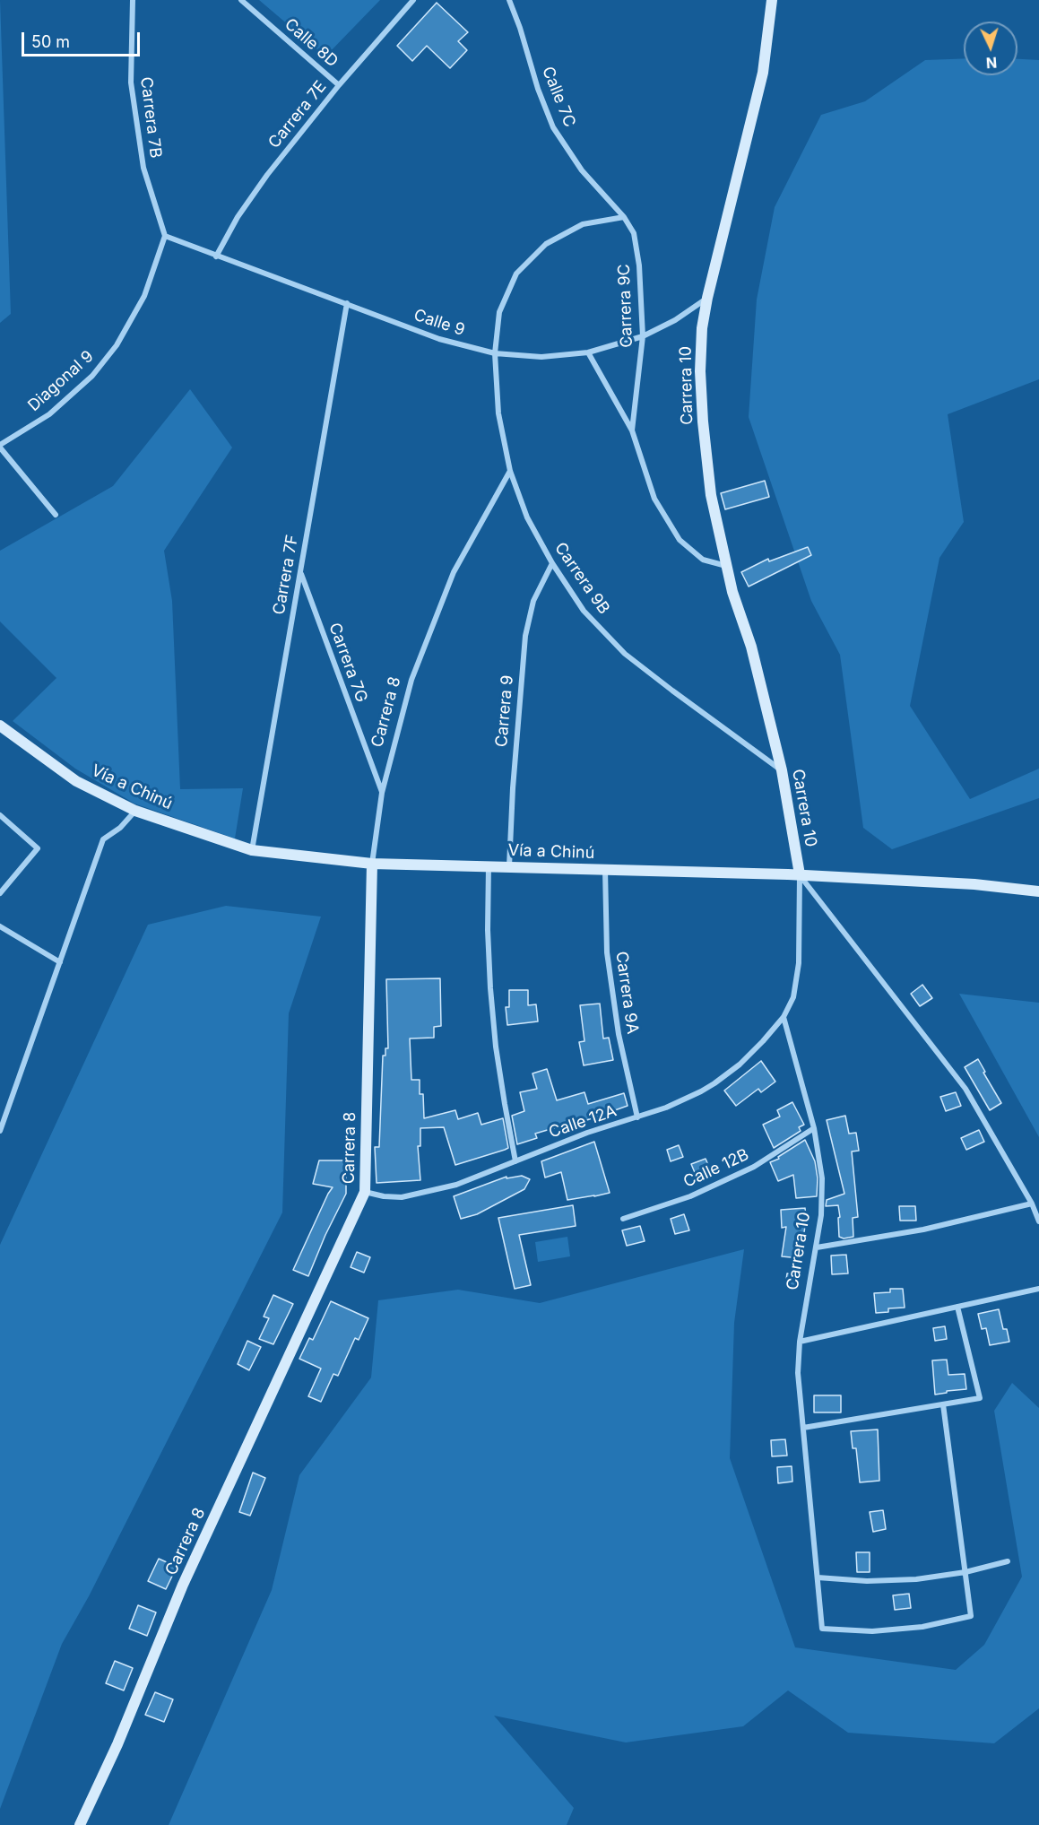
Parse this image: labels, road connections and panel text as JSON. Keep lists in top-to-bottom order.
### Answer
{
  "streets": {
    "street": [
      "Calle 8D",
      "Calle 7C",
      "Carrera 7E",
      "Carrera 7B",
      "Carrera 9C",
      "Calle 9",
      "Diagonal 9",
      "Carrera 10",
      "Carrera 7F",
      "Carrera 9B",
      "Carrera 7G",
      "Carrera 9",
      "Carrera 8",
      "Vía a Chinú",
      "Carrera 9A",
      "Calle 12A",
      "Calle 12B"
    ]
  },
  "crossings": [
    ["Calle 8D", "Carrera 7E"],
    ["Calle 7C", "Carrera 9C"],
    ["Carrera 7E", "Calle 9"],
    ["Carrera 7B", "Calle 9"],
    ["Carrera 7B", "Diagonal 9"],
    ["Carrera 9C", "Calle 9"],
    ["Carrera 9C", "Carrera 10"],
    ["Calle 9", "Diagonal 9"],
    ["Calle 9", "Carrera 10"],
    ["Calle 9", "Carrera 7F"],
    ["Calle 9", "Carrera 9B"],
    ["Carrera 10", "Carrera 9B"],
    ["Carrera 10", "Vía a Chinú"],
    ["Carrera 10", "Calle 12A"],
    ["Carrera 10", "Calle 12B"],
    ["Carrera 7F", "Carrera 7G"],
    ["Carrera 7F", "Vía a Chinú"],
    ["Carrera 9B", "Carrera 9"],
    ["Carrera 9B", "Carrera 8"],
    ["Carrera 7G", "Carrera 8"],
    ["Carrera 9", "Vía a Chinú"],
    ["Carrera 8", "Vía a Chinú"],
    ["Carrera 8", "Calle 12A"],
    ["Vía a Chinú", "Carrera 9A"],
    ["Carrera 9A", "Calle 12A"]
  ],
  "scale_bar": "50 m",
  "north": "bottom"
}
